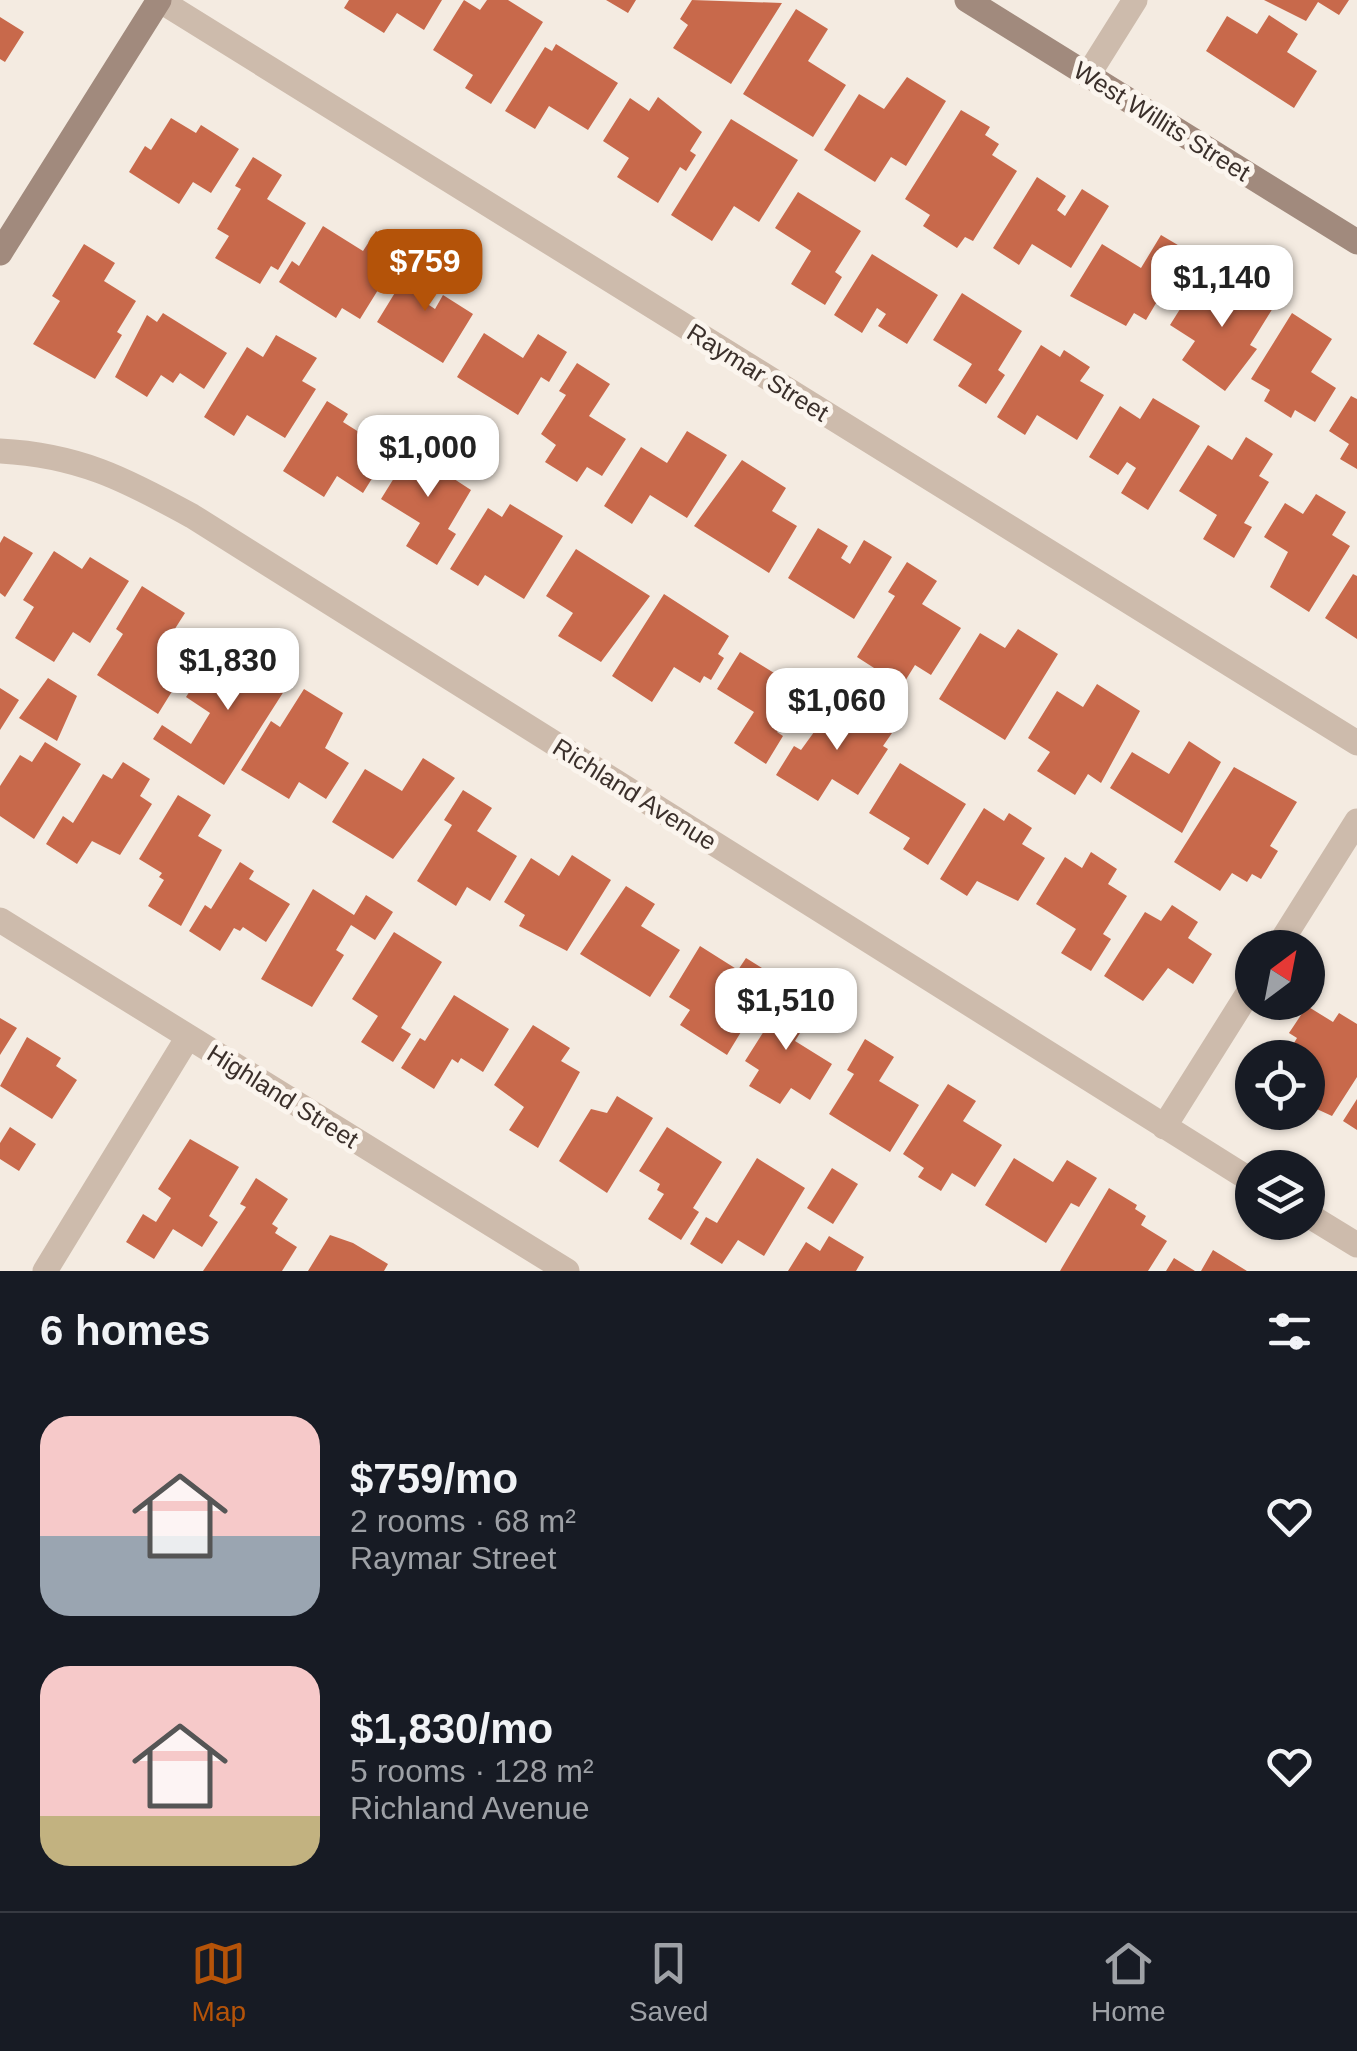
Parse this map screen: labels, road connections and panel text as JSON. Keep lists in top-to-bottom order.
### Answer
{
  "streets": {
    "street": [
      "West Willits Street",
      "Raymar Street",
      "Richland Avenue",
      "Highland Street"
    ]
  },
  "north": "top right",
  "page": {
    "price": [
      "$759",
      "$1,140",
      "$1,000",
      "$1,830",
      "$1,060",
      "$1,510"
    ],
    "heading": "6 homes",
    "list": [
      {
        "name": "$759/mo",
        "note": "2 rooms · 68 m² · Raymar Street"
      },
      {
        "name": "$1,830/mo",
        "note": "5 rooms · 128 m² · Richland Avenue"
      }
    ],
    "tabs": ["Map", "Saved", "Home"]
  }
}
